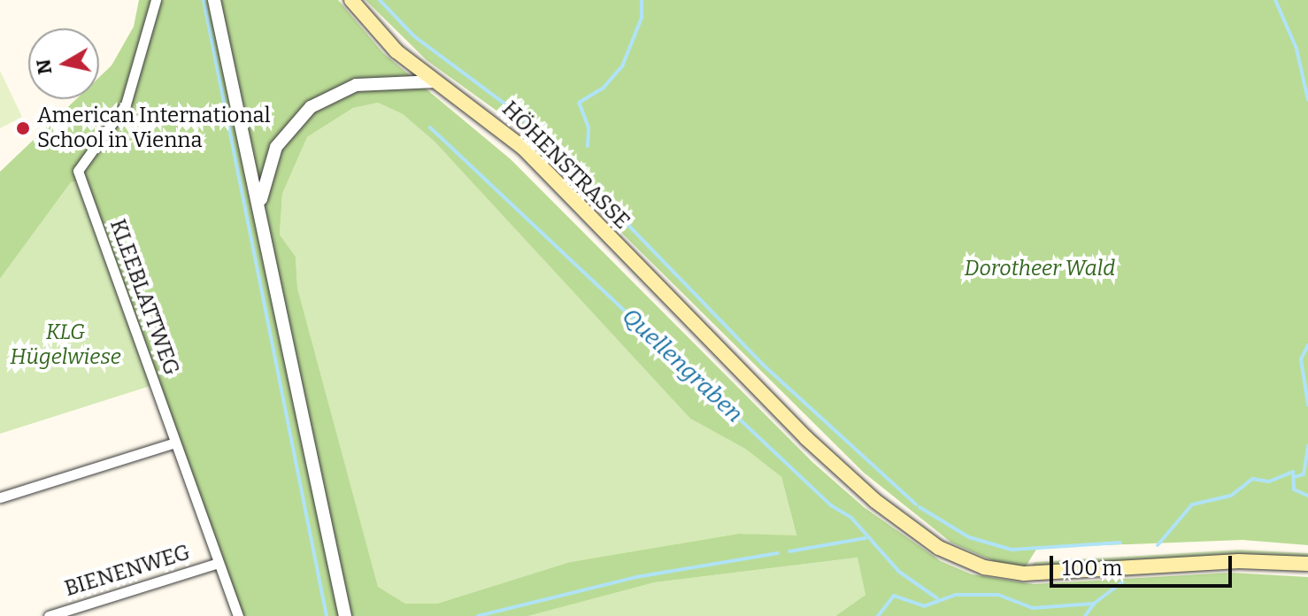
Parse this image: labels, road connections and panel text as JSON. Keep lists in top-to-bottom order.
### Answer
{
  "streets": {
    "main road": ["HÖHENSTRASSE"],
    "street": ["KLEEBLATTWEG", "BIENENWEG"]
  },
  "crossings": [
    ["KLEEBLATTWEG", "BIENENWEG"]
  ],
  "water": ["Quellengraben"],
  "parks": ["Dorotheer Wald", "KLG Hügelwiese"],
  "places": ["American International School in Vienna"],
  "scale_bar": "100 m",
  "north": "left"
}
